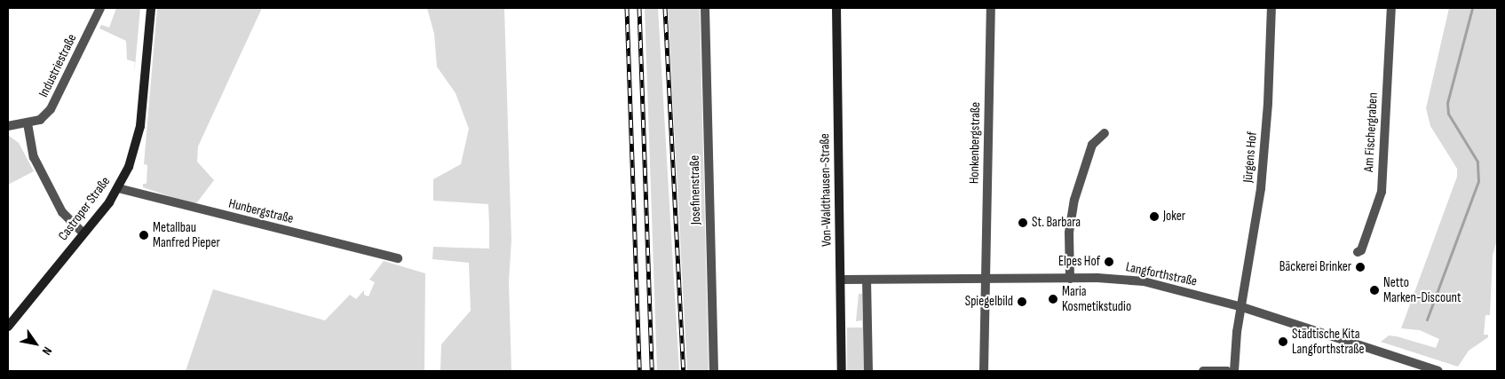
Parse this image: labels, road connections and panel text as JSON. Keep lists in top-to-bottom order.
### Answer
{
  "streets": {
    "main road": ["Von-Waldthausen-Straße", "Castroper Straße"],
    "street": [
      "Industriestraße",
      "Am Fischergraben",
      "Honkenbergstraße",
      "Jürgens Hof",
      "Josefinenstraße",
      "Hunbergstraße",
      "Langforthstraße"
    ]
  },
  "crossings": [
    ["Honkenbergstraße", "Langforthstraße"],
    ["Jürgens Hof", "Langforthstraße"],
    ["Von-Waldthausen-Straße", "Langforthstraße"],
    ["Castroper Straße", "Hunbergstraße"]
  ],
  "places": [
    "Joker",
    "St. Barbara",
    "Metallbau Manfred Pieper",
    "Elpes Hof",
    "Bäckerei Brinker",
    "Netto Marken-Discount",
    "Maria Kosmetikstudio",
    "Spiegelbild",
    "Städtische Kita Langforthstraße"
  ],
  "north": "bottom right"
}
